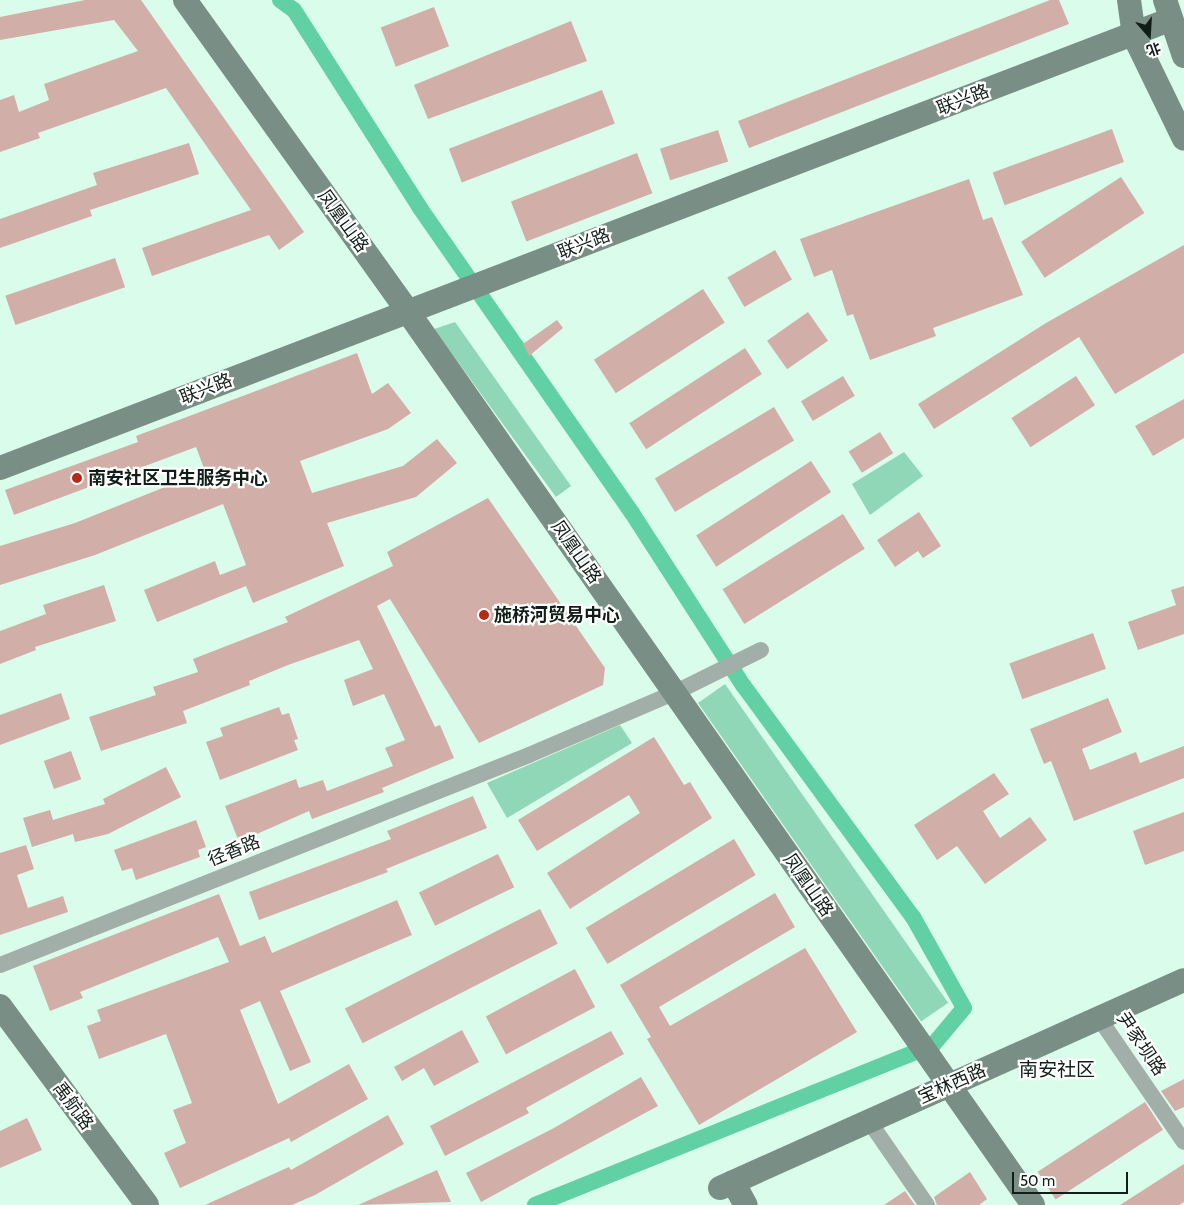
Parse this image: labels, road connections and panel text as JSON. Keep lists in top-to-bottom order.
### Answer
{
  "streets": {
    "street": [
      "联兴路",
      "凤凰山路",
      "径香路",
      "尹家坝路",
      "宝林西路",
      "禹航路"
    ]
  },
  "crossings": [
    ["联兴路", "凤凰山路"],
    ["凤凰山路", "径香路"],
    ["凤凰山路", "宝林西路"],
    ["尹家坝路", "宝林西路"]
  ],
  "districts": ["南安社区"],
  "places": ["南安社区卫生服务中心", "施桥河贸易中心"],
  "scale_bar": "50 m",
  "north": "bottom"
}
